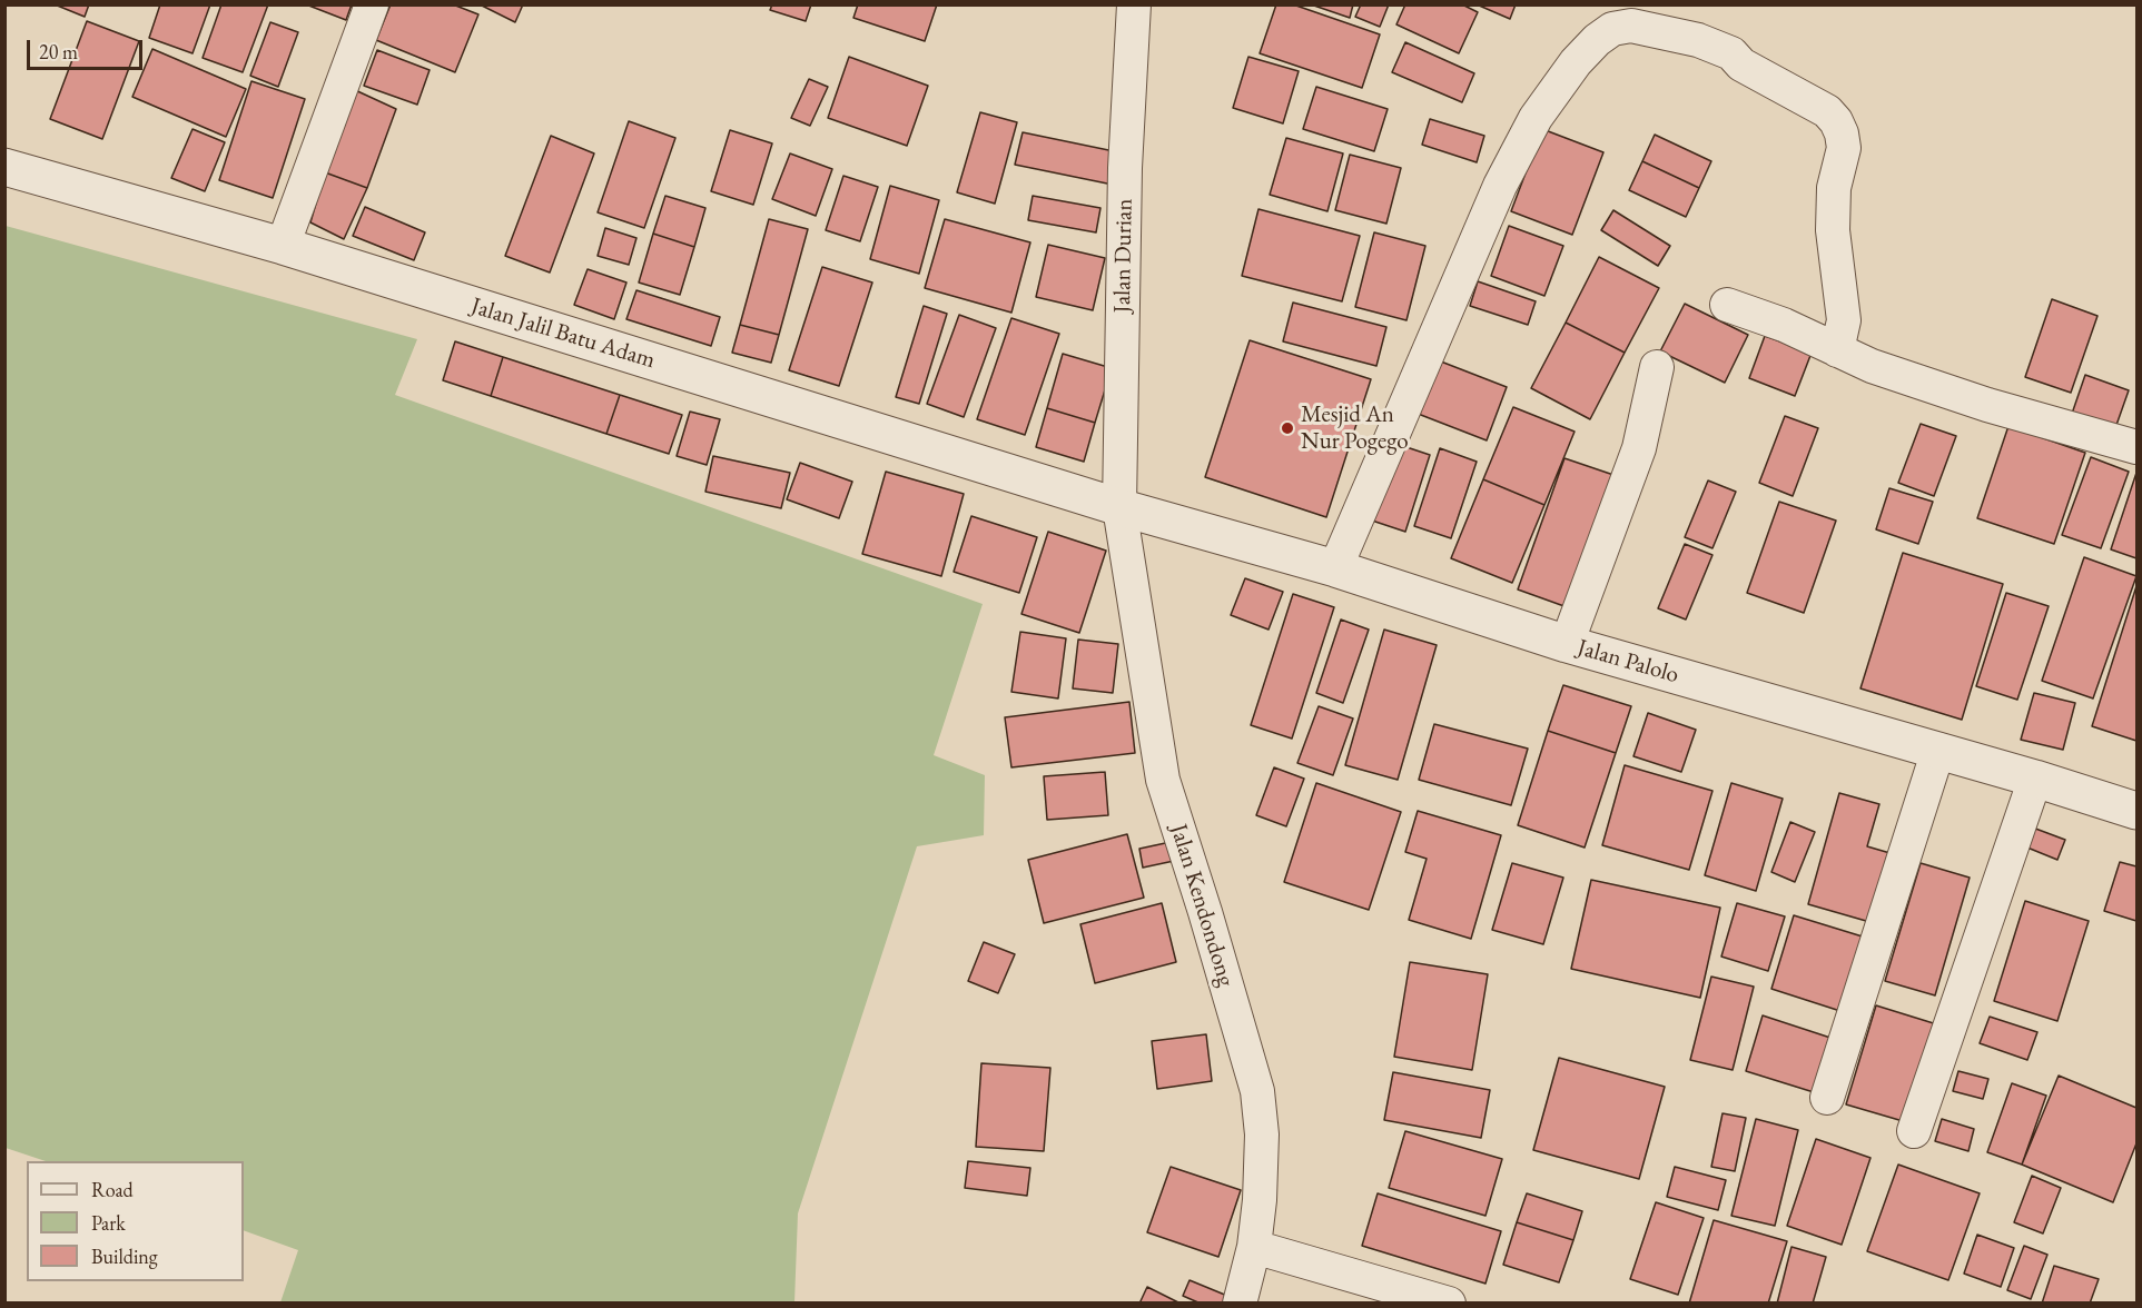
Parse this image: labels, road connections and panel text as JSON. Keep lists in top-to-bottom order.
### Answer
{
  "streets": {
    "street": [
      "Jalan Durian",
      "Jalan Jalil Batu Adam",
      "Jalan Palolo",
      "Jalan Kendondong"
    ]
  },
  "crossings": [
    ["Jalan Durian", "Jalan Jalil Batu Adam"],
    ["Jalan Durian", "Jalan Palolo"],
    ["Jalan Durian", "Jalan Kendondong"],
    ["Jalan Jalil Batu Adam", "Jalan Palolo"],
    ["Jalan Jalil Batu Adam", "Jalan Kendondong"],
    ["Jalan Palolo", "Jalan Kendondong"]
  ],
  "places": ["Mesjid An Nur Pogego"],
  "legend": ["Road", "Park", "Building"],
  "scale_bar": "20 m"
}
